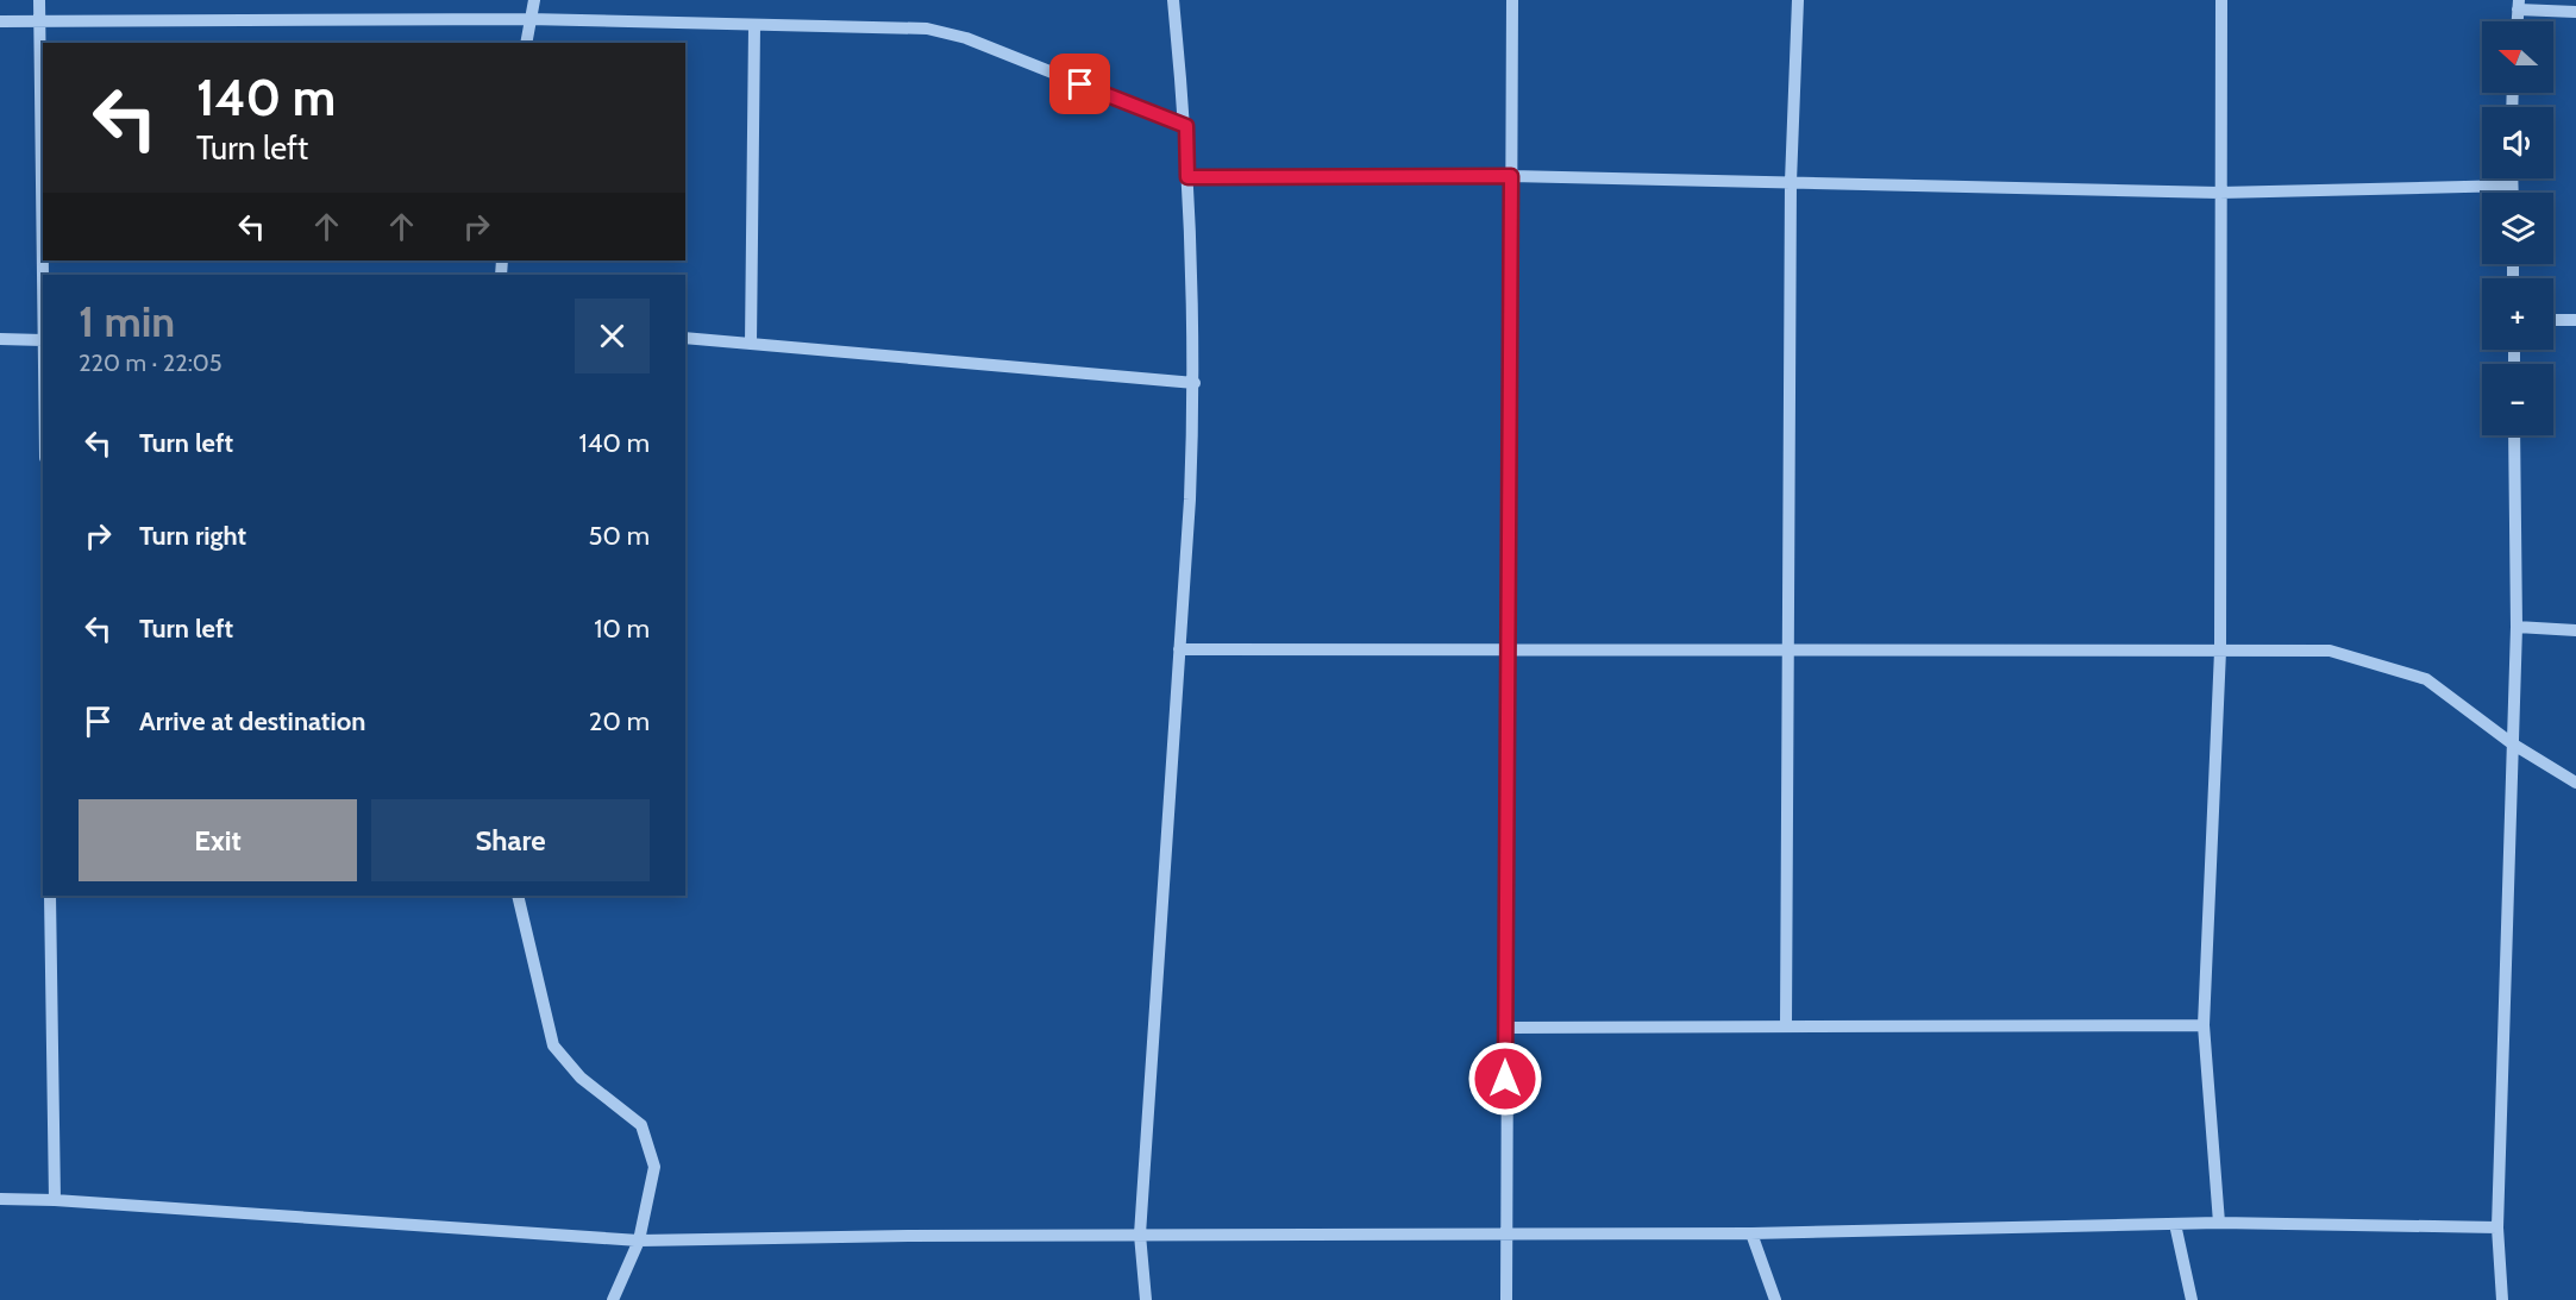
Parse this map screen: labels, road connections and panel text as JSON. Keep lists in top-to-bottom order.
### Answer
{
  "north": "left",
  "page": {
    "map_buttons": ["+", "−"],
    "turn": ["140 m", "Turn left"],
    "heading": ["1 min", "220 m · 22:05"],
    "list": [
      {
        "name": "Turn left",
        "value": "140 m"
      },
      {
        "name": "Turn right",
        "value": "50 m"
      },
      {
        "name": "Turn left",
        "value": "10 m"
      },
      {
        "name": "Arrive at destination",
        "value": "20 m"
      }
    ],
    "buttons": ["Exit", "Share"]
  }
}
